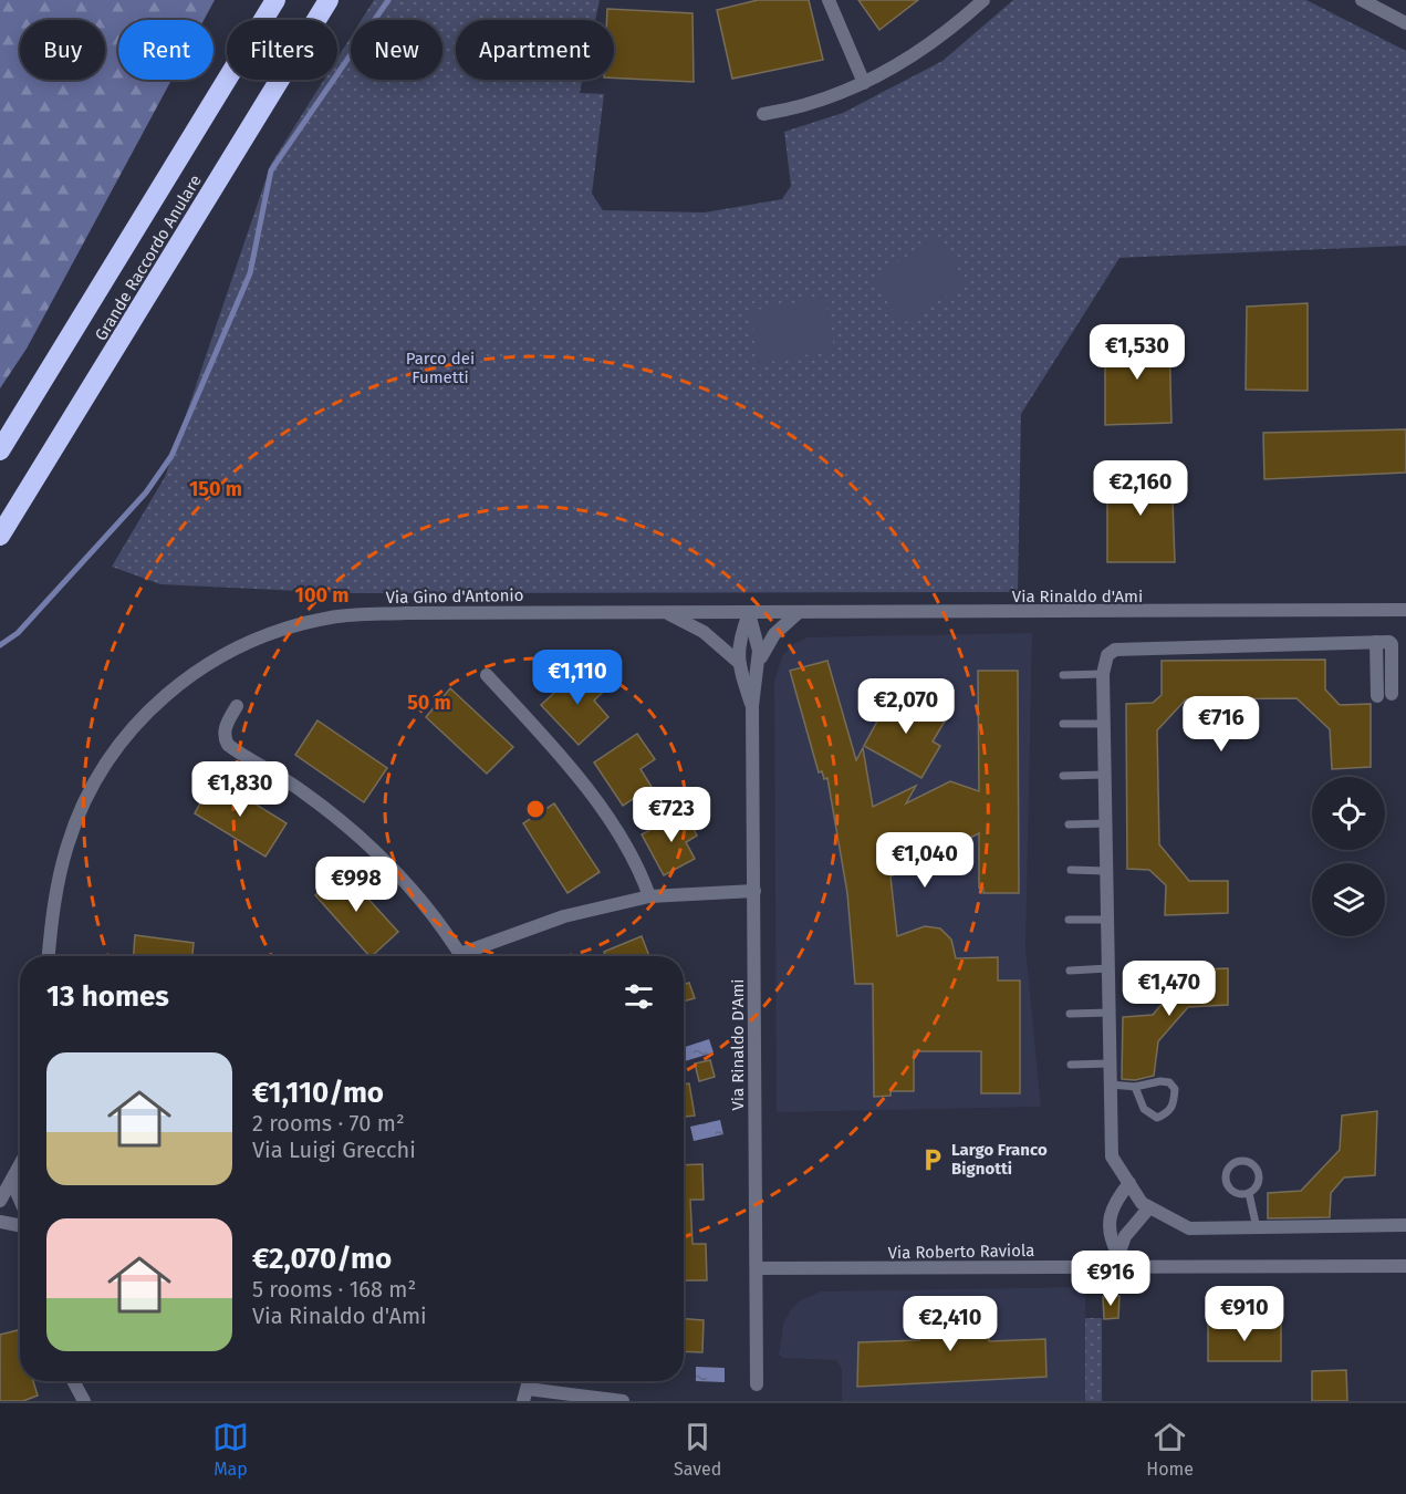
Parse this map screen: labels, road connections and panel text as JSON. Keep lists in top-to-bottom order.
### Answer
{
  "streets": {
    "highway": ["Grande Raccordo Anulare"],
    "street": [
      "Via Gino d'Antonio",
      "Via Rinaldo d'Ami",
      "Via Rinaldo D'Ami",
      "Via Roberto Raviola"
    ]
  },
  "crossings": [
    ["Via Gino d'Antonio", "Via Rinaldo d'Ami"],
    ["Via Gino d'Antonio", "Via Rinaldo D'Ami"],
    ["Via Rinaldo d'Ami", "Via Rinaldo D'Ami"],
    ["Via Rinaldo D'Ami", "Via Roberto Raviola"]
  ],
  "parks": ["Parco dei Fumetti"],
  "places": {
    "parking": ["Largo Franco Bignotti"]
  },
  "page": {
    "chip": [
      "Buy",
      "Rent",
      "Filters",
      "New",
      "Apartment"
    ],
    "price": [
      "€1,530",
      "€2,160",
      "€1,110",
      "€2,070",
      "€716",
      "€1,830",
      "€723",
      "€1,040",
      "€998",
      "€1,470",
      "€916",
      "€910",
      "€2,410"
    ],
    "heading": "13 homes",
    "list": [
      {
        "name": "€1,110/mo",
        "note": "2 rooms · 70 m² · Via Luigi Grecchi"
      },
      {
        "name": "€2,070/mo",
        "note": "5 rooms · 168 m² · Via Rinaldo d'Ami"
      }
    ],
    "tabs": ["Map", "Saved", "Home"]
  },
  "rings": ["150 m", "100 m", "50 m"]
}
